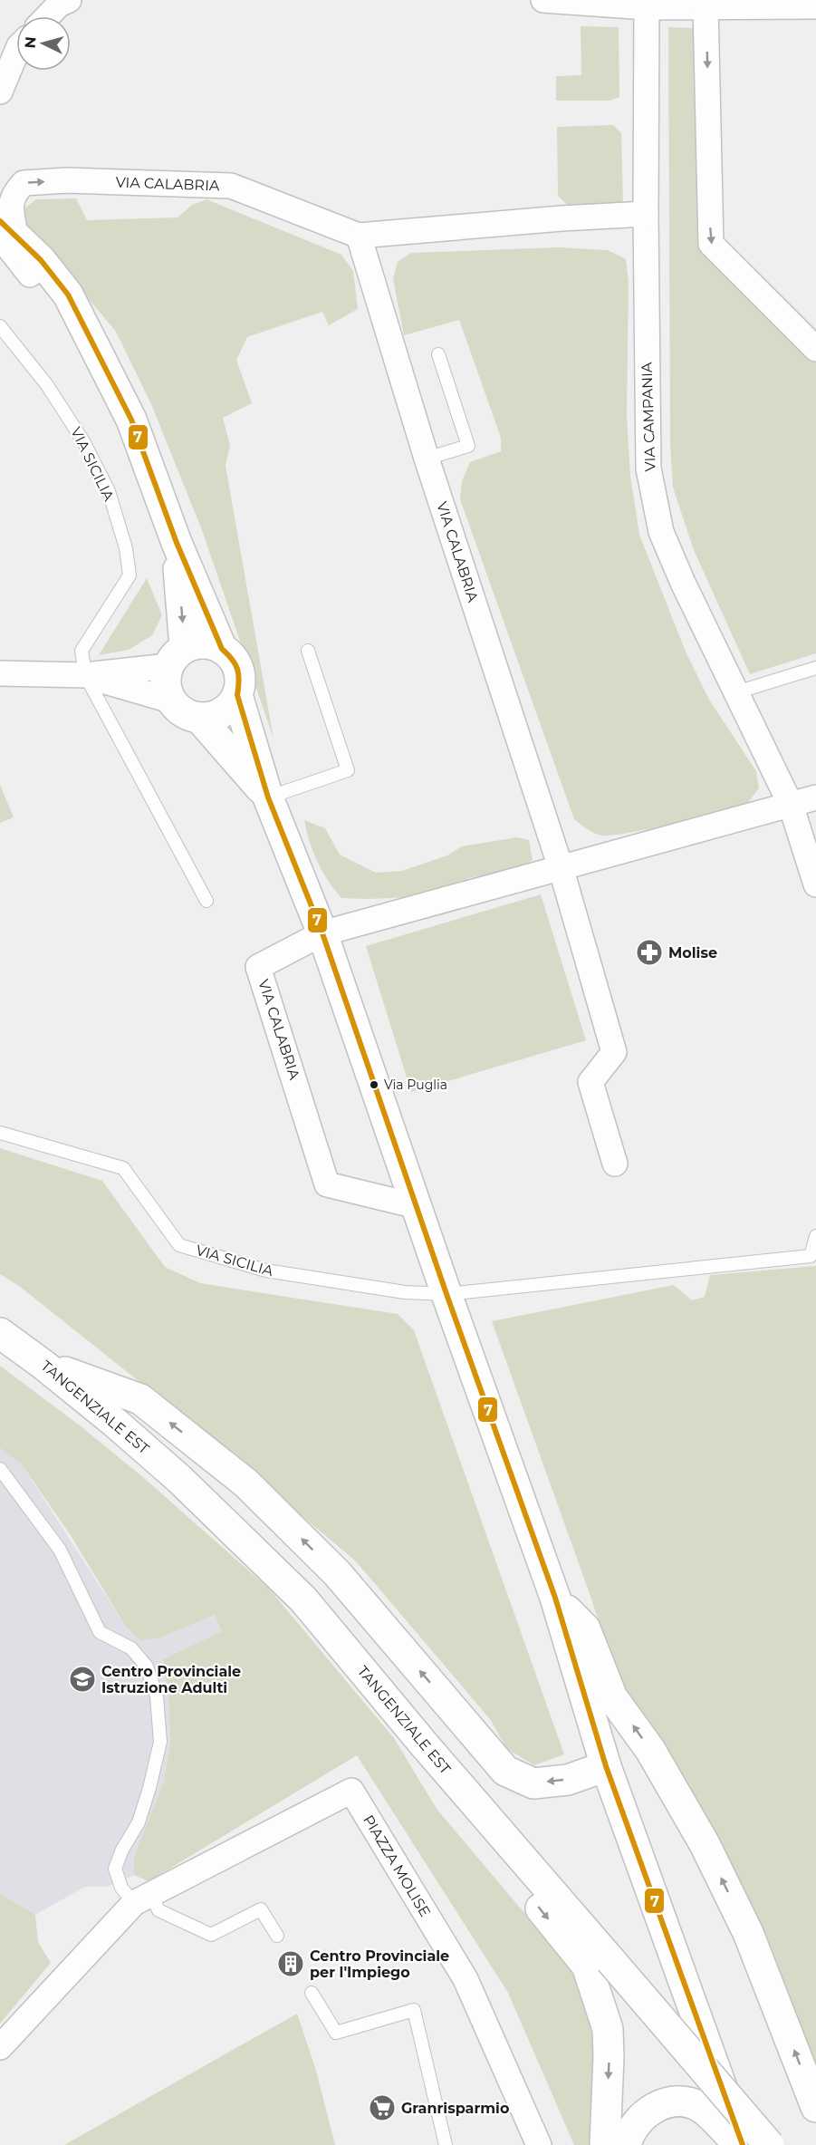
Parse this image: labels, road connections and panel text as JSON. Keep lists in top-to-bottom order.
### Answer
{
  "streets": {
    "main road": ["TANGENZIALE EST"],
    "street": ["VIA CALABRIA", "VIA CAMPANIA", "PIAZZA MOLISE"],
    "lane": ["VIA SICILIA"]
  },
  "crossings": [
    ["VIA CALABRIA", "VIA CAMPANIA"]
  ],
  "places": {
    "pharmacy": ["Molise"],
    "other": ["Via Puglia"],
    "school or university": ["Centro Provinciale Istruzione Adulti"],
    "building": ["Centro Provinciale per l'Impiego"],
    "supermarket": ["Granrisparmio"]
  },
  "lines": ["transit line 7"],
  "north": "left"
}
